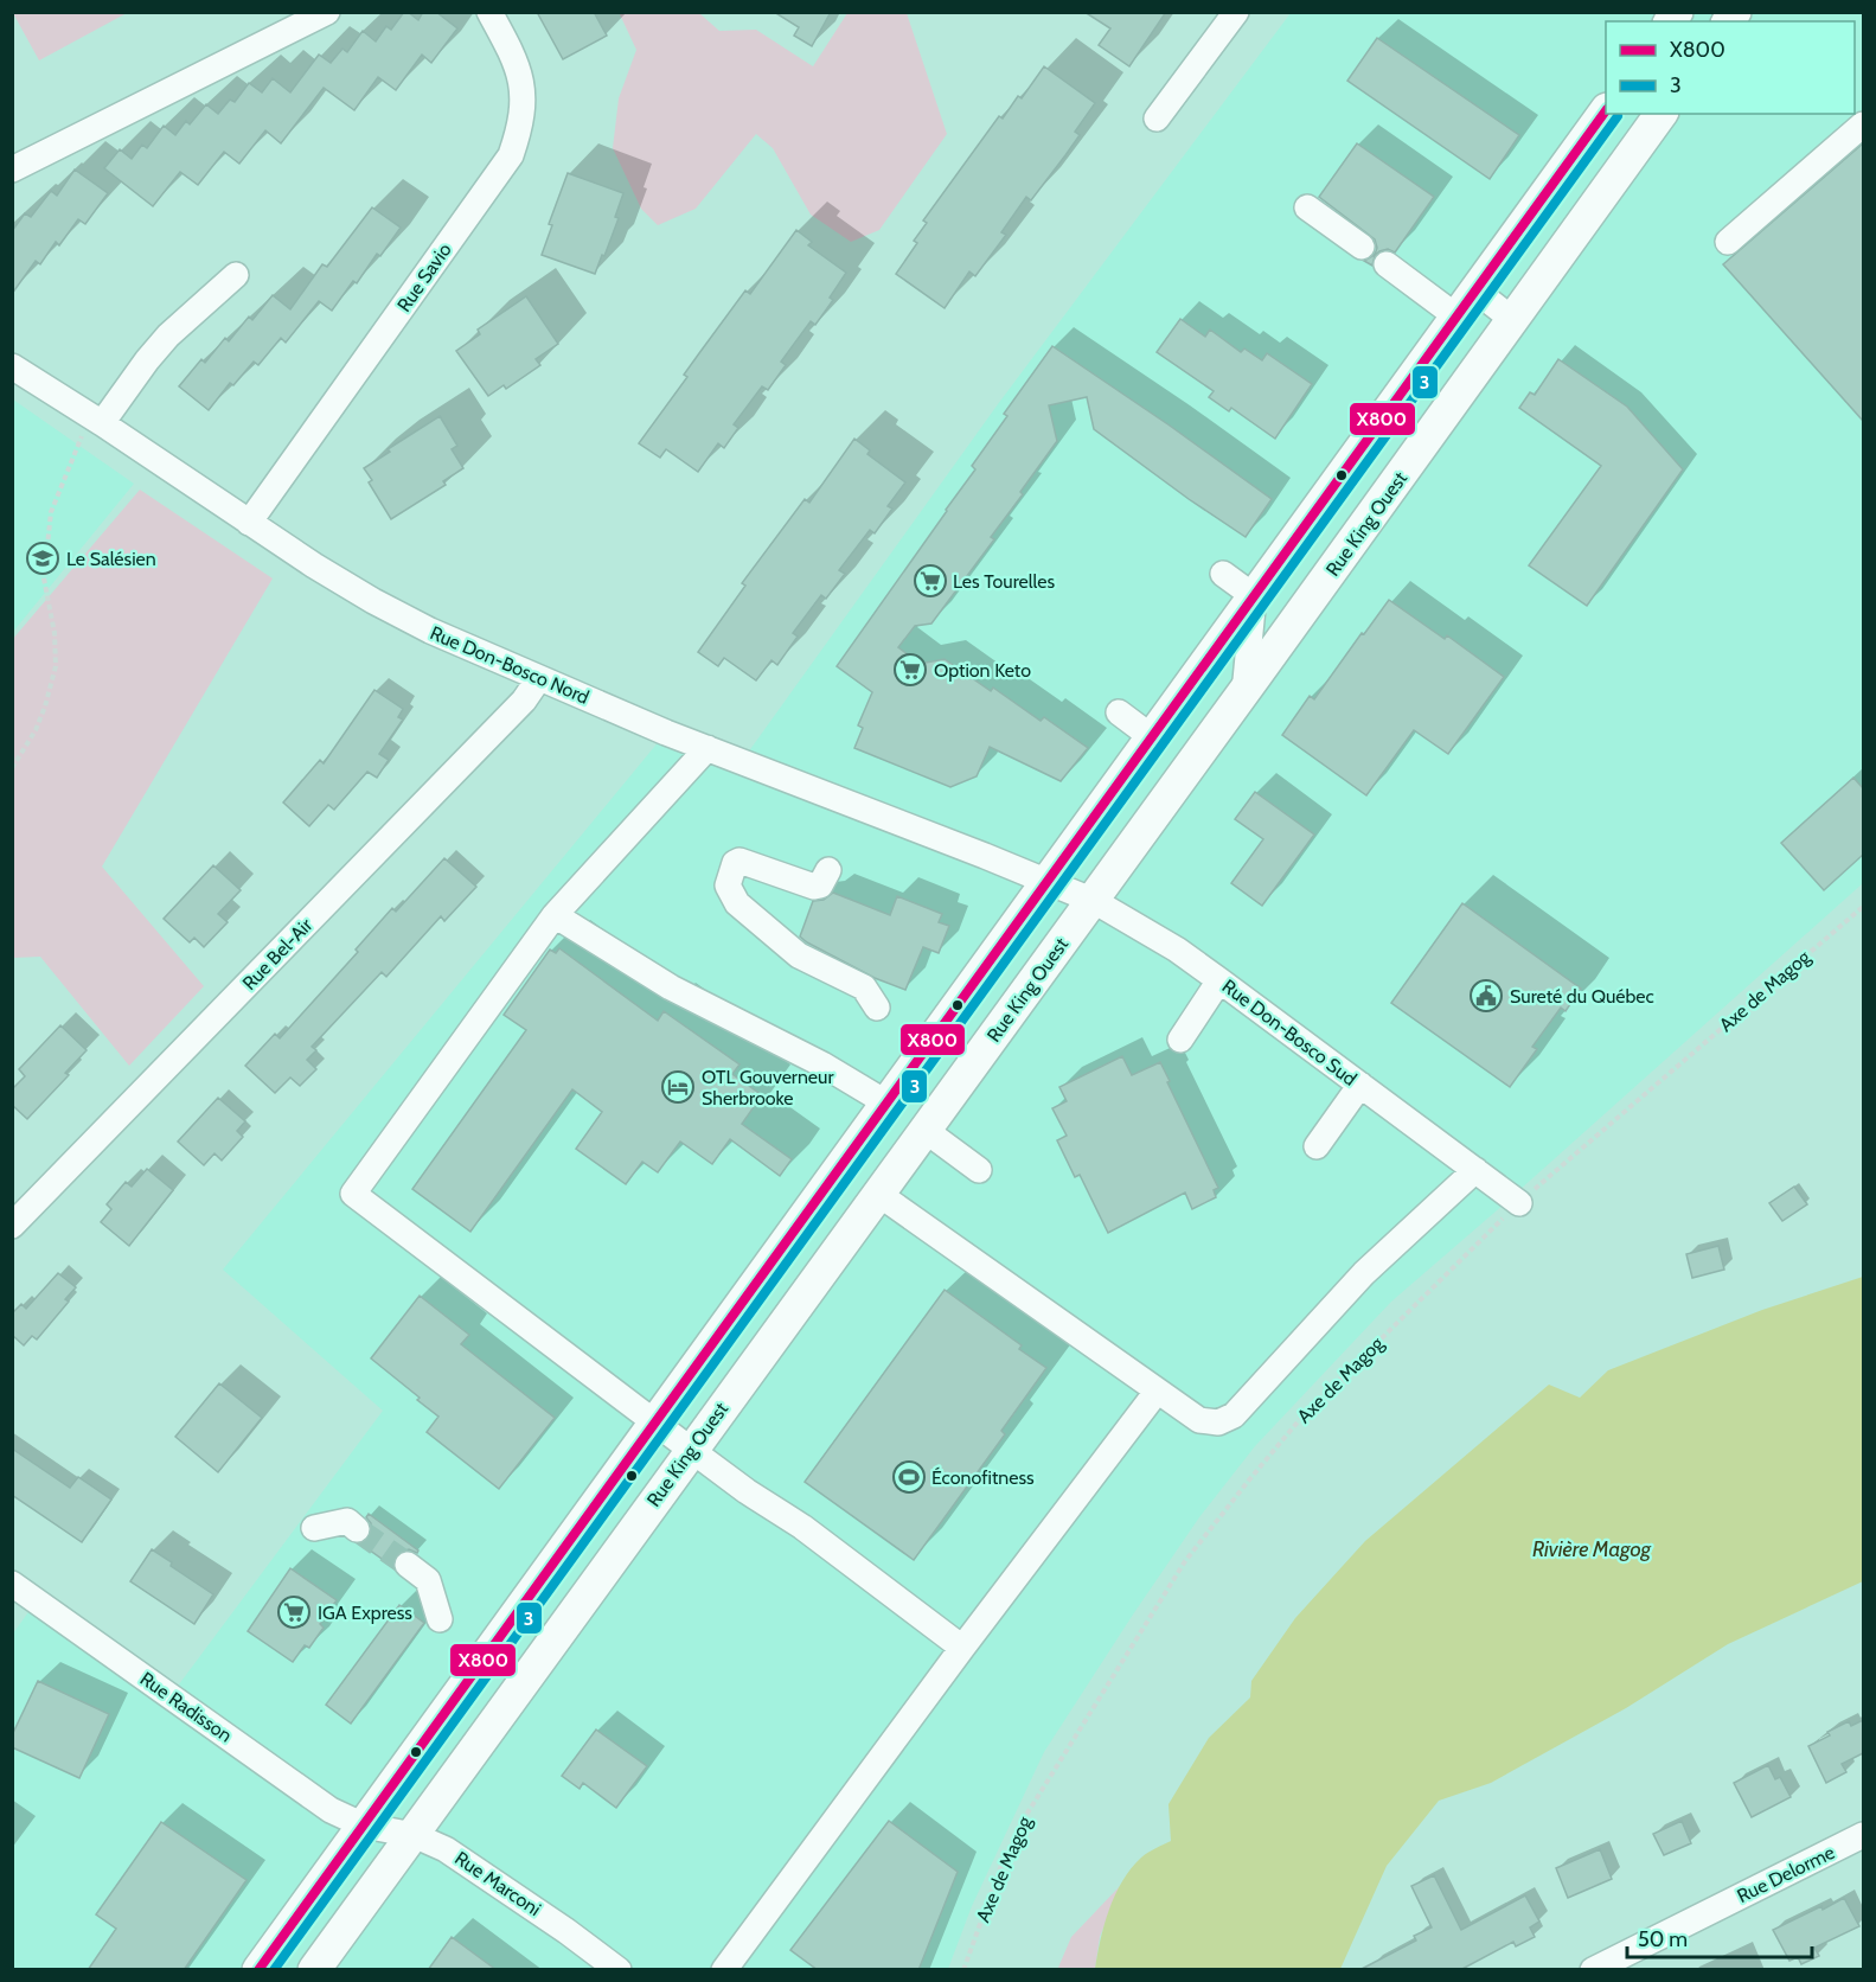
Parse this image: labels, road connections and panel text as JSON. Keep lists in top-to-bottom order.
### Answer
{
  "streets": {
    "main road": ["Rue King Ouest"],
    "street": [
      "Rue Savio",
      "Rue Don-Bosco Nord",
      "Rue Bel-Air",
      "Rue Don-Bosco Sud",
      "Rue Radisson",
      "Rue Delorme",
      "Rue Marconi"
    ],
    "path": ["Axe de Magog"]
  },
  "crossings": [
    ["Rue Savio", "Rue Don-Bosco Nord"],
    ["Rue King Ouest", "Rue Don-Bosco Sud"],
    ["Rue King Ouest", "Rue Marconi"],
    ["Rue Don-Bosco Nord", "Rue Bel-Air"],
    ["Rue Don-Bosco Nord", "Rue Don-Bosco Sud"],
    ["Axe de Magog", "Rue Don-Bosco Sud"],
    ["Rue Radisson", "Rue Marconi"]
  ],
  "water": ["Rivière Magog"],
  "places": {
    "school or university": ["Le Salésien"],
    "supermarket": ["Les Tourelles", "Option Keto", "IGA Express"],
    "public building": ["Sureté du Québec"],
    "hotel": ["OTL Gouverneur Sherbrooke"],
    "sports": ["Éconofitness"]
  },
  "lines": ["transit line X800", "transit line 3"],
  "legend": ["X800", "3"],
  "scale_bar": "50 m"
}
